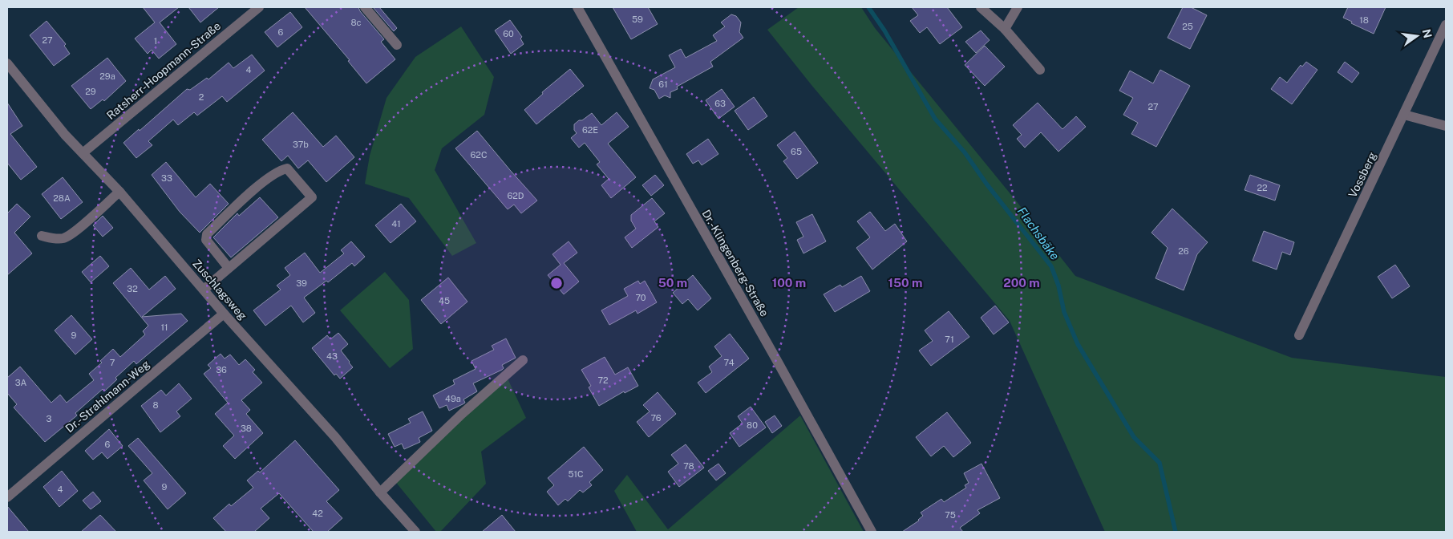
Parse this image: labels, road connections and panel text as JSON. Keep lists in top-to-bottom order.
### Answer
{
  "streets": {
    "street": [
      "Ratsherr-Hoopmann-Straße",
      "Vossberg",
      "Dr.-Klingenberg-Straße",
      "Zuschlagsweg",
      "Dr.-Strahlmann-Weg"
    ]
  },
  "crossings": [
    ["Ratsherr-Hoopmann-Straße", "Zuschlagsweg"],
    ["Zuschlagsweg", "Dr.-Strahlmann-Weg"]
  ],
  "water": ["Flachsbäke"],
  "house_numbers": [
    "59",
    "18",
    "8c",
    "25",
    "6",
    "60",
    "27",
    "1",
    "4",
    "29a",
    "61",
    "29",
    "2",
    "63",
    "27",
    "62E",
    "37b",
    "65",
    "62C",
    "33",
    "22",
    "62D",
    "28A",
    "41",
    "26",
    "39",
    "32",
    "70",
    "45",
    "11",
    "9",
    "71",
    "43",
    "7",
    "74",
    "36",
    "72",
    "3A",
    "49a",
    "8",
    "76",
    "3",
    "80",
    "38",
    "6",
    "78",
    "51C",
    "9",
    "4",
    "42",
    "75"
  ],
  "north": "right",
  "rings": [
    "50 m",
    "100 m",
    "150 m",
    "200 m"
  ]
}
